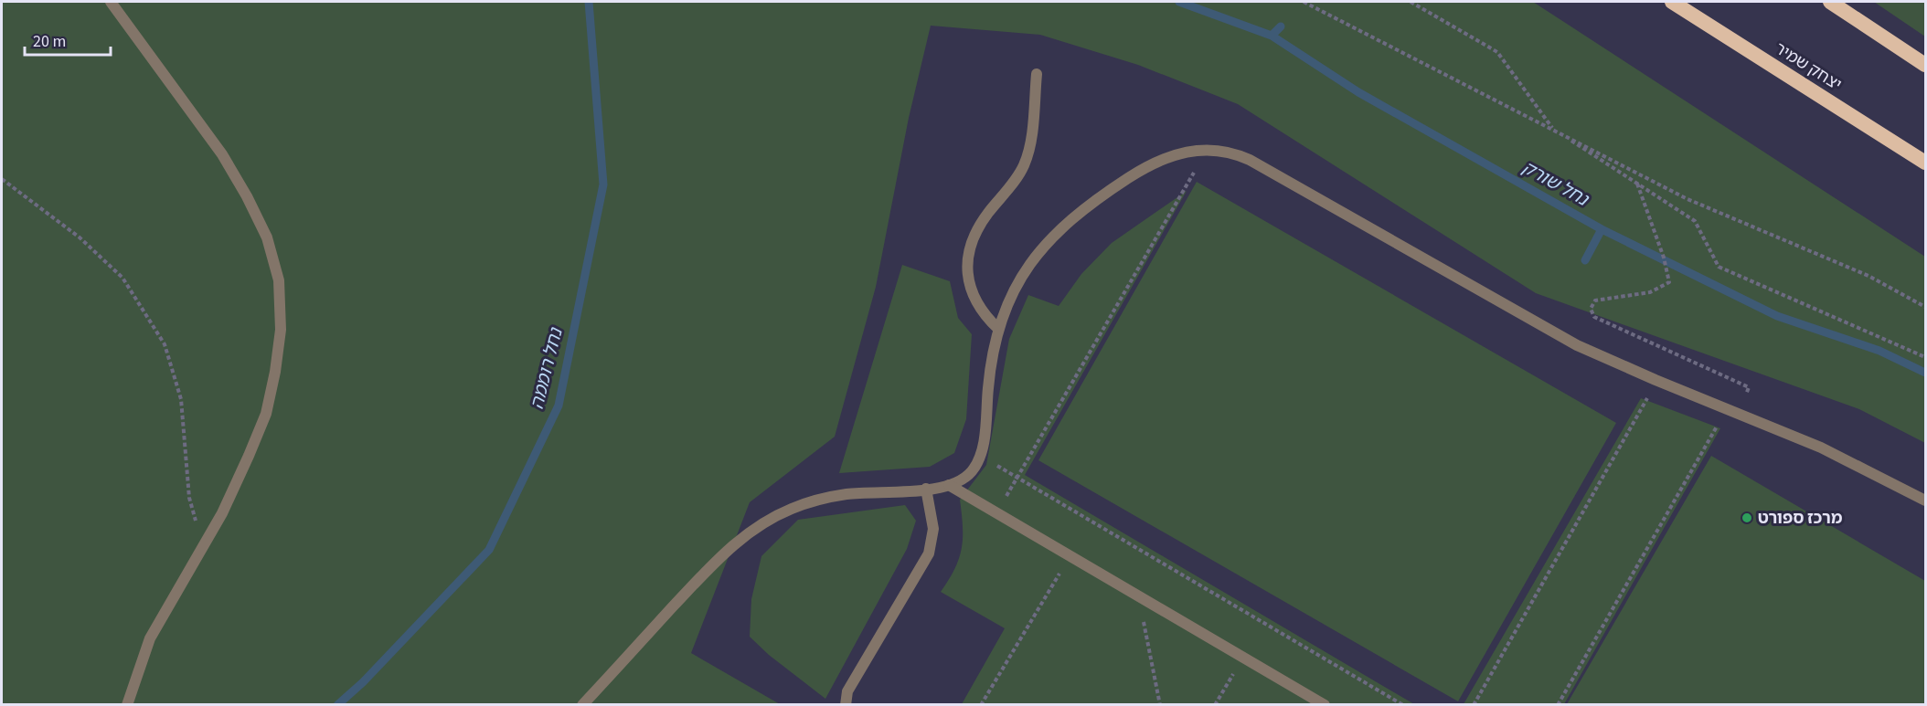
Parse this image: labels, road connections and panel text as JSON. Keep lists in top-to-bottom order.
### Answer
{
  "streets": {
    "highway": ["יצחק שמיר"]
  },
  "water": ["נחל שורק", "נחל רוממה"],
  "places": ["מרכז ספורט"],
  "scale_bar": "20 m"
}
